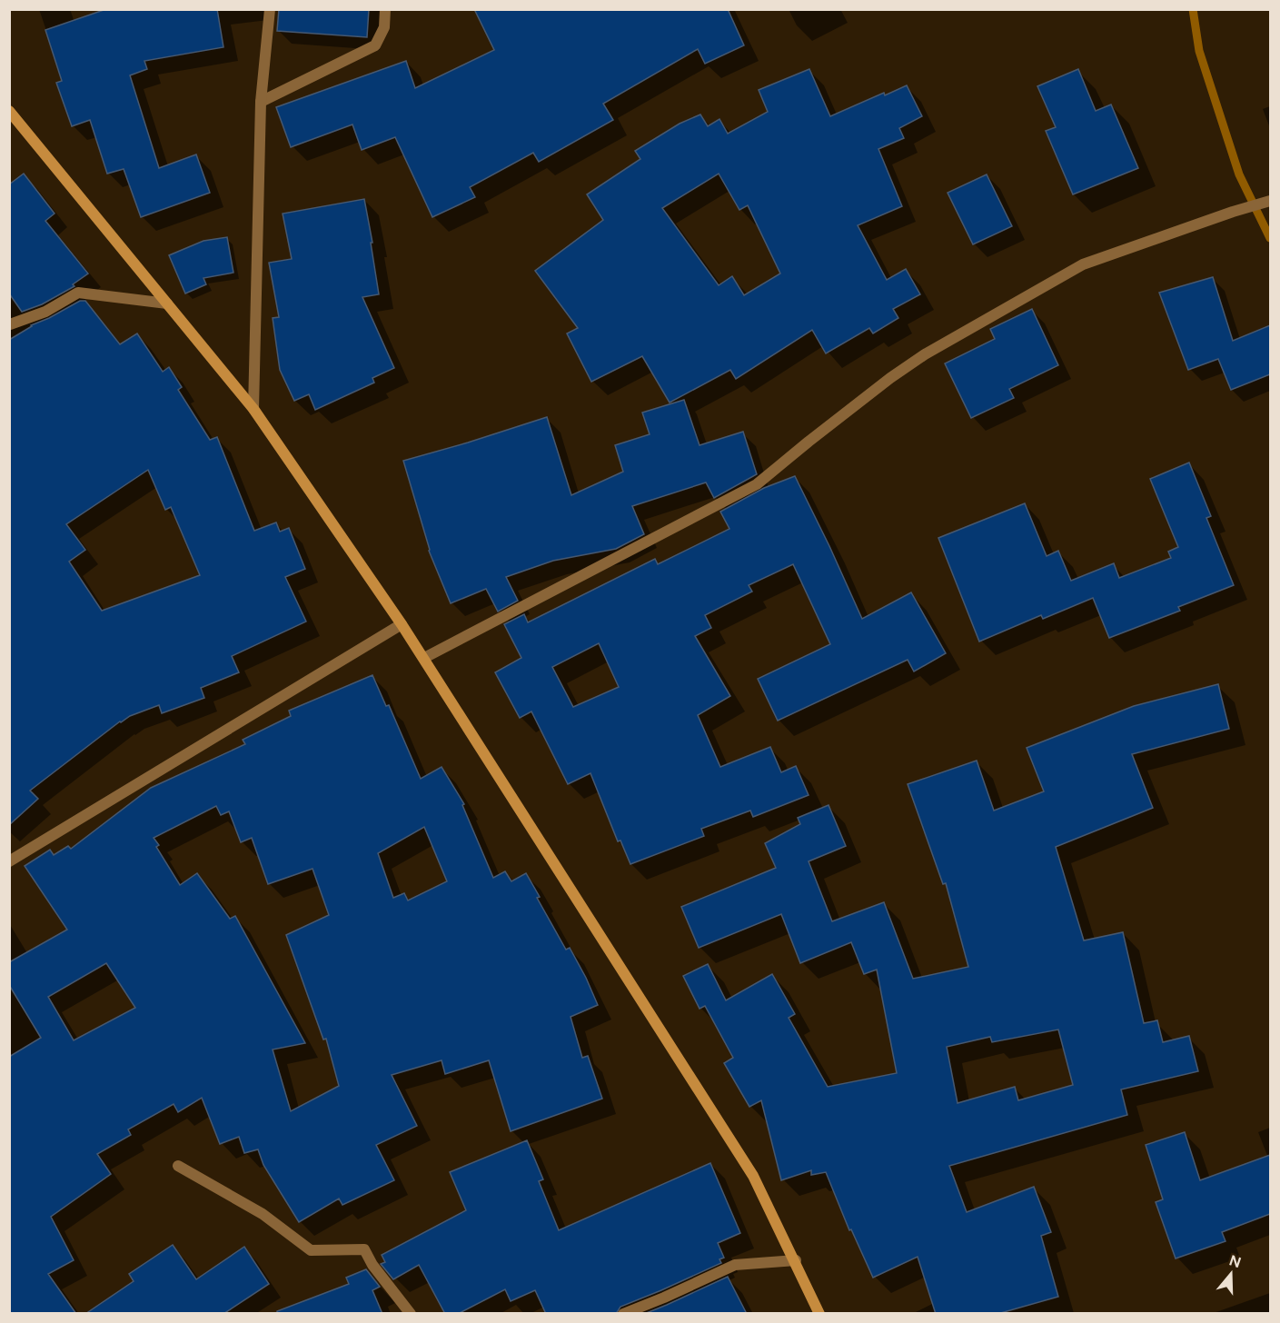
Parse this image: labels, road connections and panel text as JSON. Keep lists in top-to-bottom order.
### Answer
{
  "north": "top"
}
